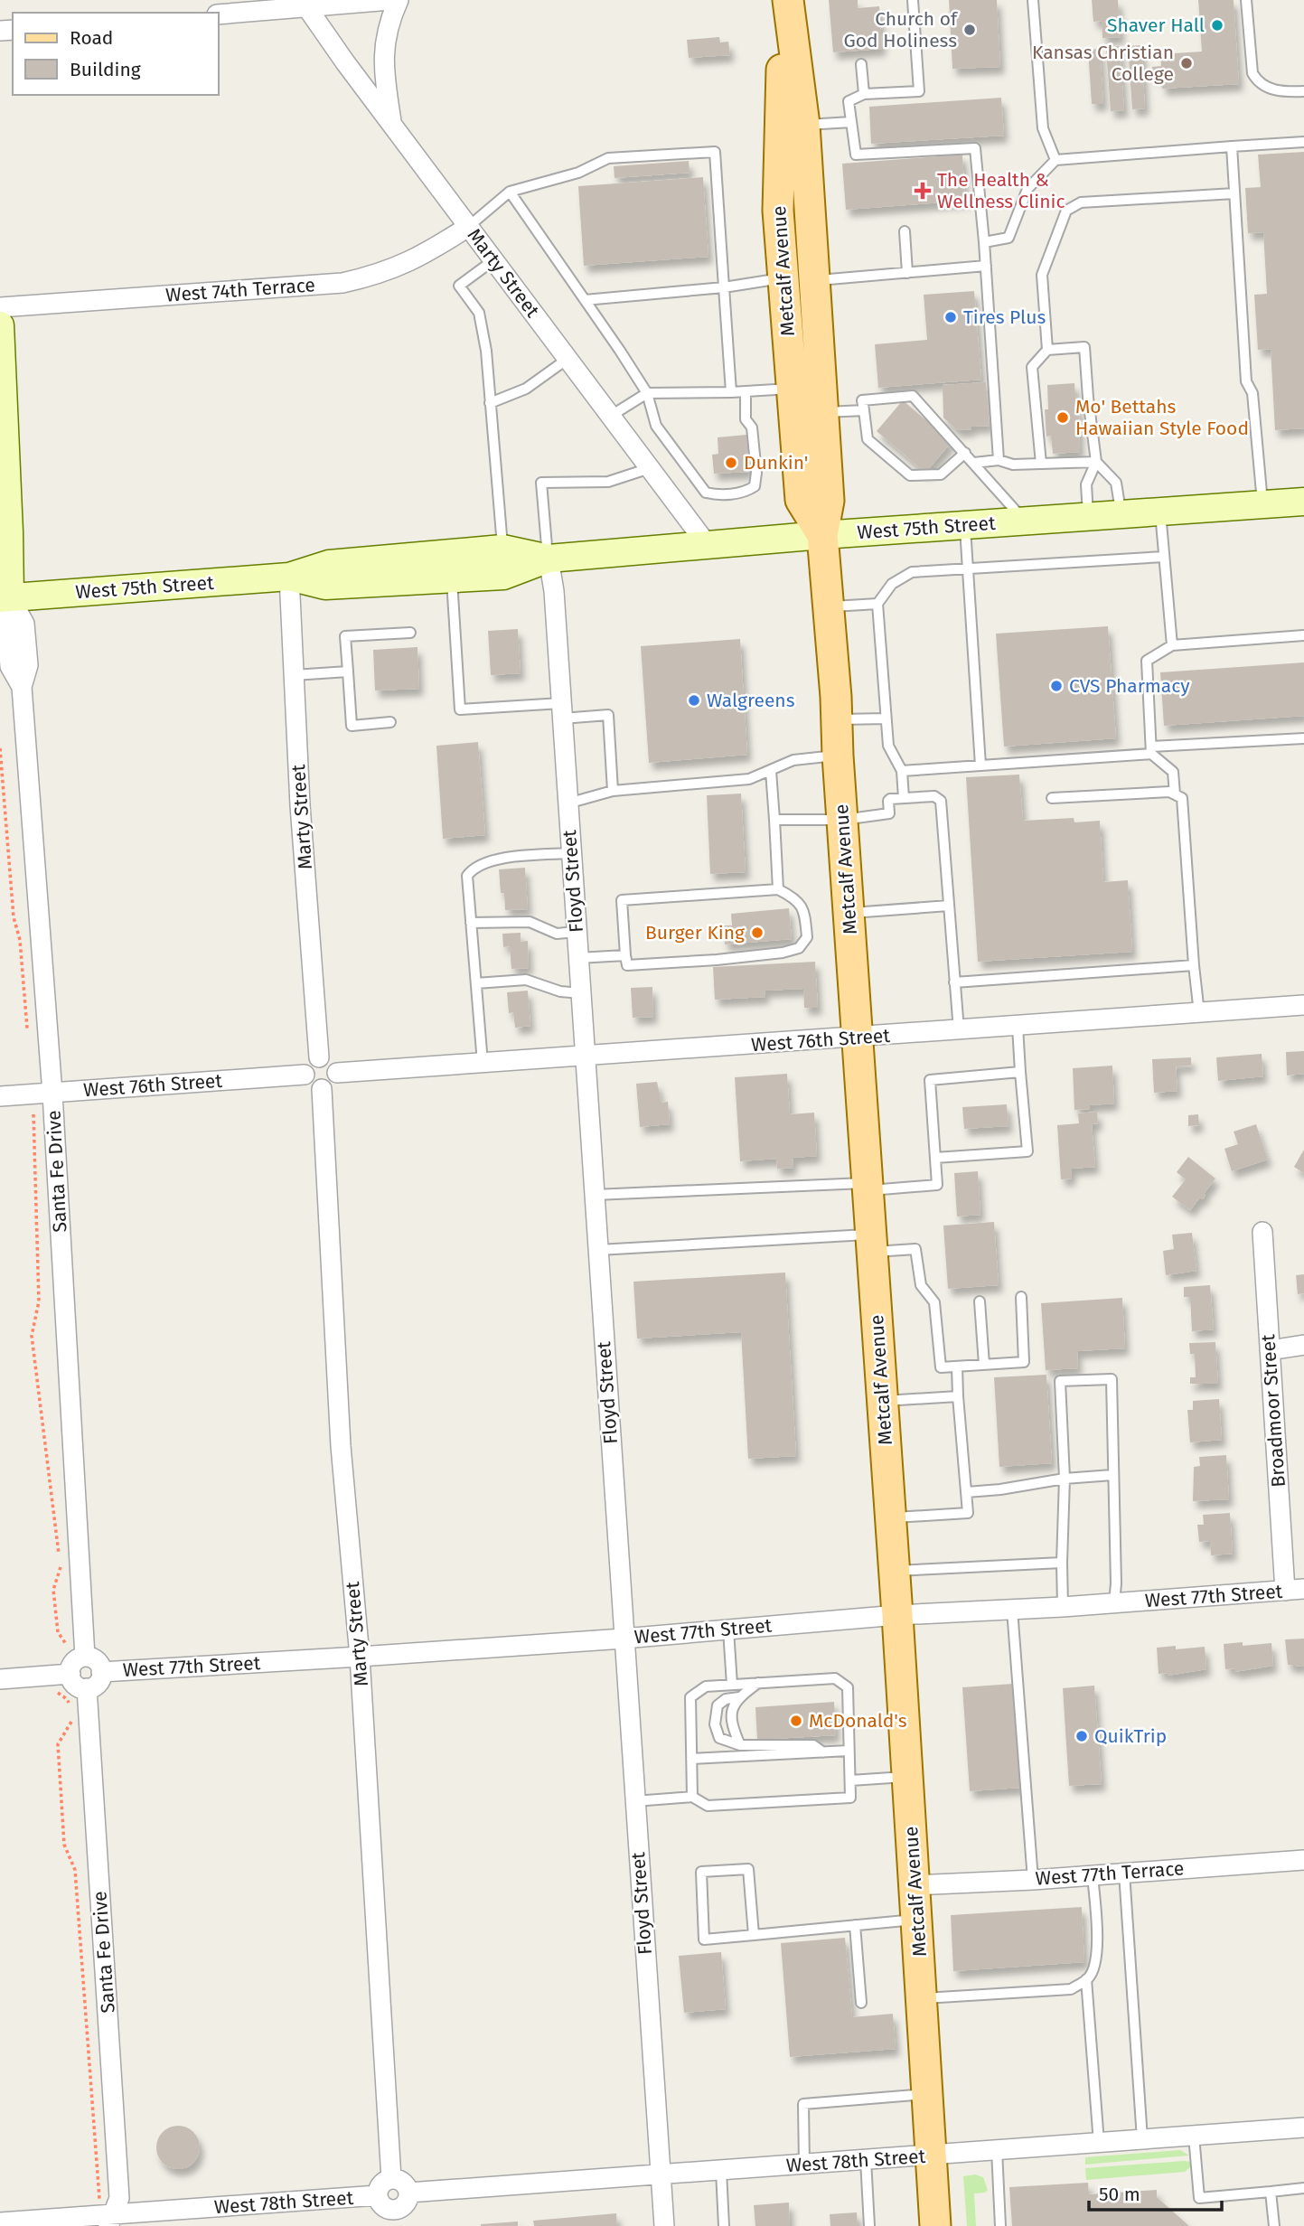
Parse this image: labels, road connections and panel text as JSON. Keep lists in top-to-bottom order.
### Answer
{
  "streets": {
    "main road": ["Metcalf Avenue", "West 75th Street", "Santa Fe Drive"],
    "street": [
      "Marty Street",
      "West 74th Terrace",
      "Floyd Street",
      "West 76th Street",
      "Broadmoor Street",
      "West 77th Street",
      "West 77th Terrace",
      "West 78th Street"
    ]
  },
  "crossings": [
    ["Metcalf Avenue", "West 75th Street"],
    ["Metcalf Avenue", "West 76th Street"],
    ["Metcalf Avenue", "West 77th Street"],
    ["Metcalf Avenue", "West 77th Terrace"],
    ["Metcalf Avenue", "West 78th Street"],
    ["Marty Street", "West 74th Terrace"],
    ["Marty Street", "West 75th Street"],
    ["Marty Street", "West 76th Street"],
    ["Marty Street", "West 77th Street"],
    ["Marty Street", "West 78th Street"],
    ["West 75th Street", "Floyd Street"],
    ["West 75th Street", "Santa Fe Drive"],
    ["Floyd Street", "West 76th Street"],
    ["Floyd Street", "West 77th Street"],
    ["Floyd Street", "West 78th Street"],
    ["West 76th Street", "Santa Fe Drive"],
    ["Santa Fe Drive", "West 77th Street"],
    ["Santa Fe Drive", "West 78th Street"],
    ["Broadmoor Street", "West 77th Street"]
  ],
  "places": {
    "other": [
      "Shaver Hall",
      "Church of God Holiness",
      "Kansas Christian College",
      "Tires Plus",
      "Mo' Bettahs Hawaiian Style Food",
      "Dunkin'",
      "CVS Pharmacy",
      "Walgreens",
      "Burger King",
      "McDonald's",
      "QuikTrip"
    ],
    "health": ["The Health & Wellness Clinic"]
  },
  "legend": ["Road", "Building"],
  "scale_bar": "50 m"
}
